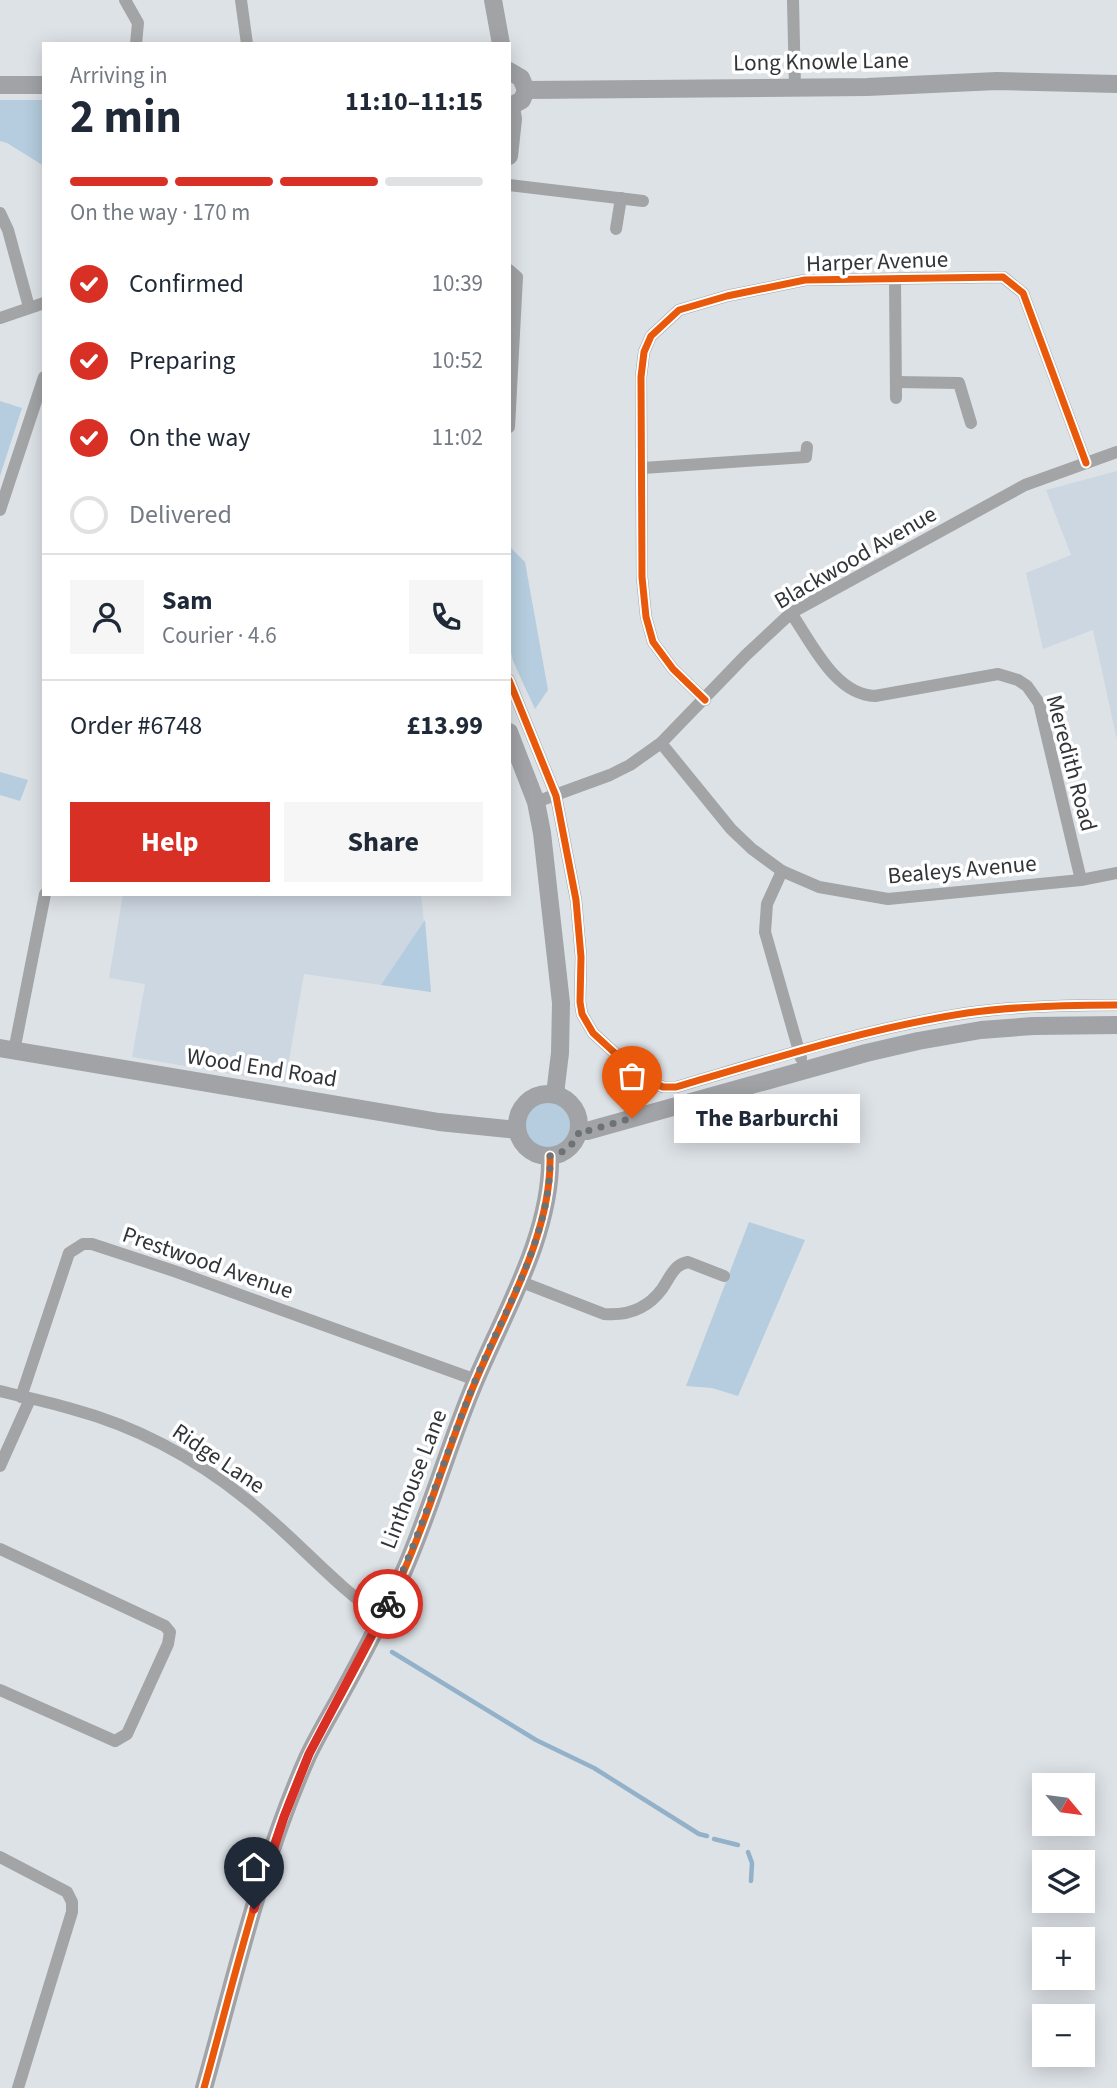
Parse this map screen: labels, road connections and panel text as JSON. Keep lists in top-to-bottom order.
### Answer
{
  "streets": {
    "street": [
      "Long Knowle Lane",
      "Harper Avenue",
      "Blackwood Avenue",
      "Meredith Road",
      "Bealeys Avenue",
      "Wood End Road",
      "Prestwood Avenue",
      "Ridge Lane",
      "Linthouse Lane"
    ]
  },
  "crossings": [
    ["Harper Avenue", "Blackwood Avenue"],
    ["Blackwood Avenue", "Meredith Road"],
    ["Blackwood Avenue", "Bealeys Avenue"],
    ["Meredith Road", "Bealeys Avenue"],
    ["Wood End Road", "Linthouse Lane"],
    ["Prestwood Avenue", "Ridge Lane"],
    ["Prestwood Avenue", "Linthouse Lane"],
    ["Ridge Lane", "Linthouse Lane"]
  ],
  "places": ["The Barburchi"],
  "north": "bottom right",
  "page": {
    "heading": ["2 min", "Arriving in", "11:10–11:15"],
    "panel": [
      "Sam",
      "Courier · 4.6",
      "Order #6748",
      "£13.99"
    ],
    "bar": "On the way · 170 m",
    "list": [
      ["Confirmed", "10:39"],
      ["Preparing", "10:52"],
      ["On the way", "11:02"],
      "Delivered"
    ],
    "buttons": ["Help", "Share"],
    "bubble": "The Barburchi",
    "map_buttons": ["+", "−"]
  }
}
